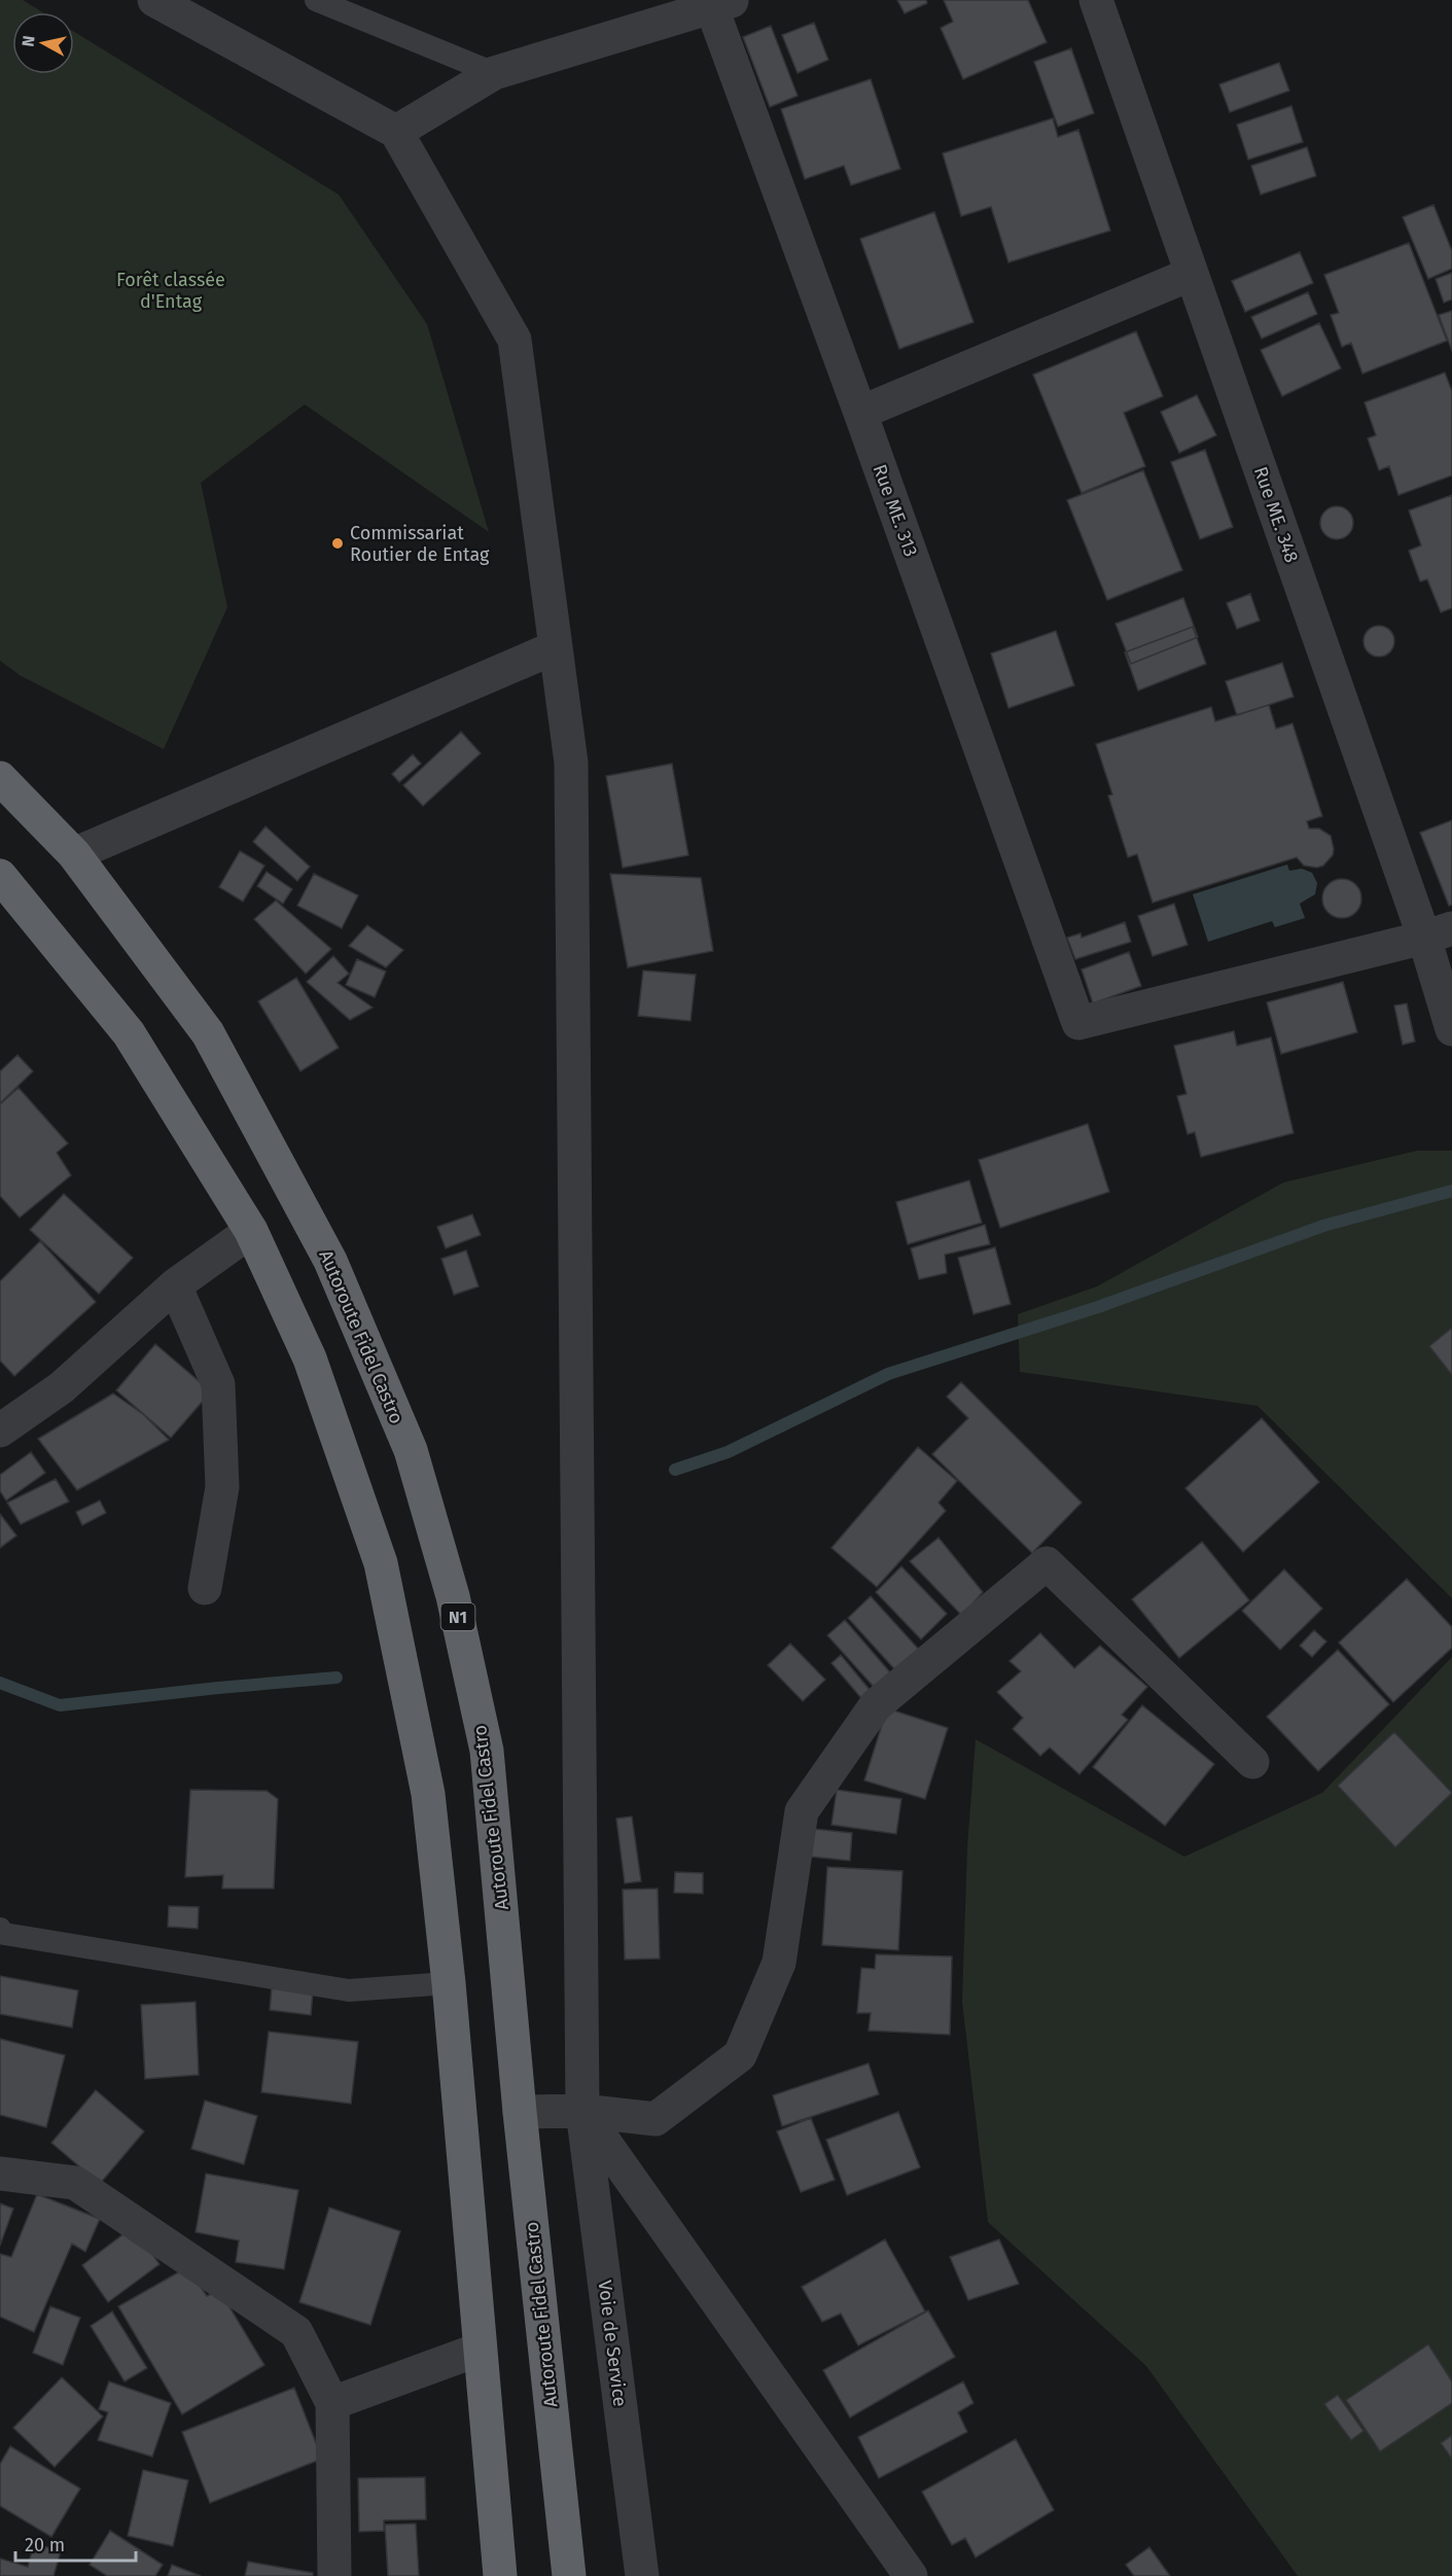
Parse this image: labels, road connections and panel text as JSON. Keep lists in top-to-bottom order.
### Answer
{
  "streets": {
    "highway": ["Autoroute Fidel Castro", "N1"],
    "street": ["Rue ME. 313", "Rue ME. 348", "Voie de Service"]
  },
  "crossings": [
    ["Rue ME. 313", "Rue ME. 348"]
  ],
  "parks": ["Forêt classée d'Entag"],
  "places": ["Commissariat Routier de Entag"],
  "scale_bar": "20 m",
  "north": "left"
}
